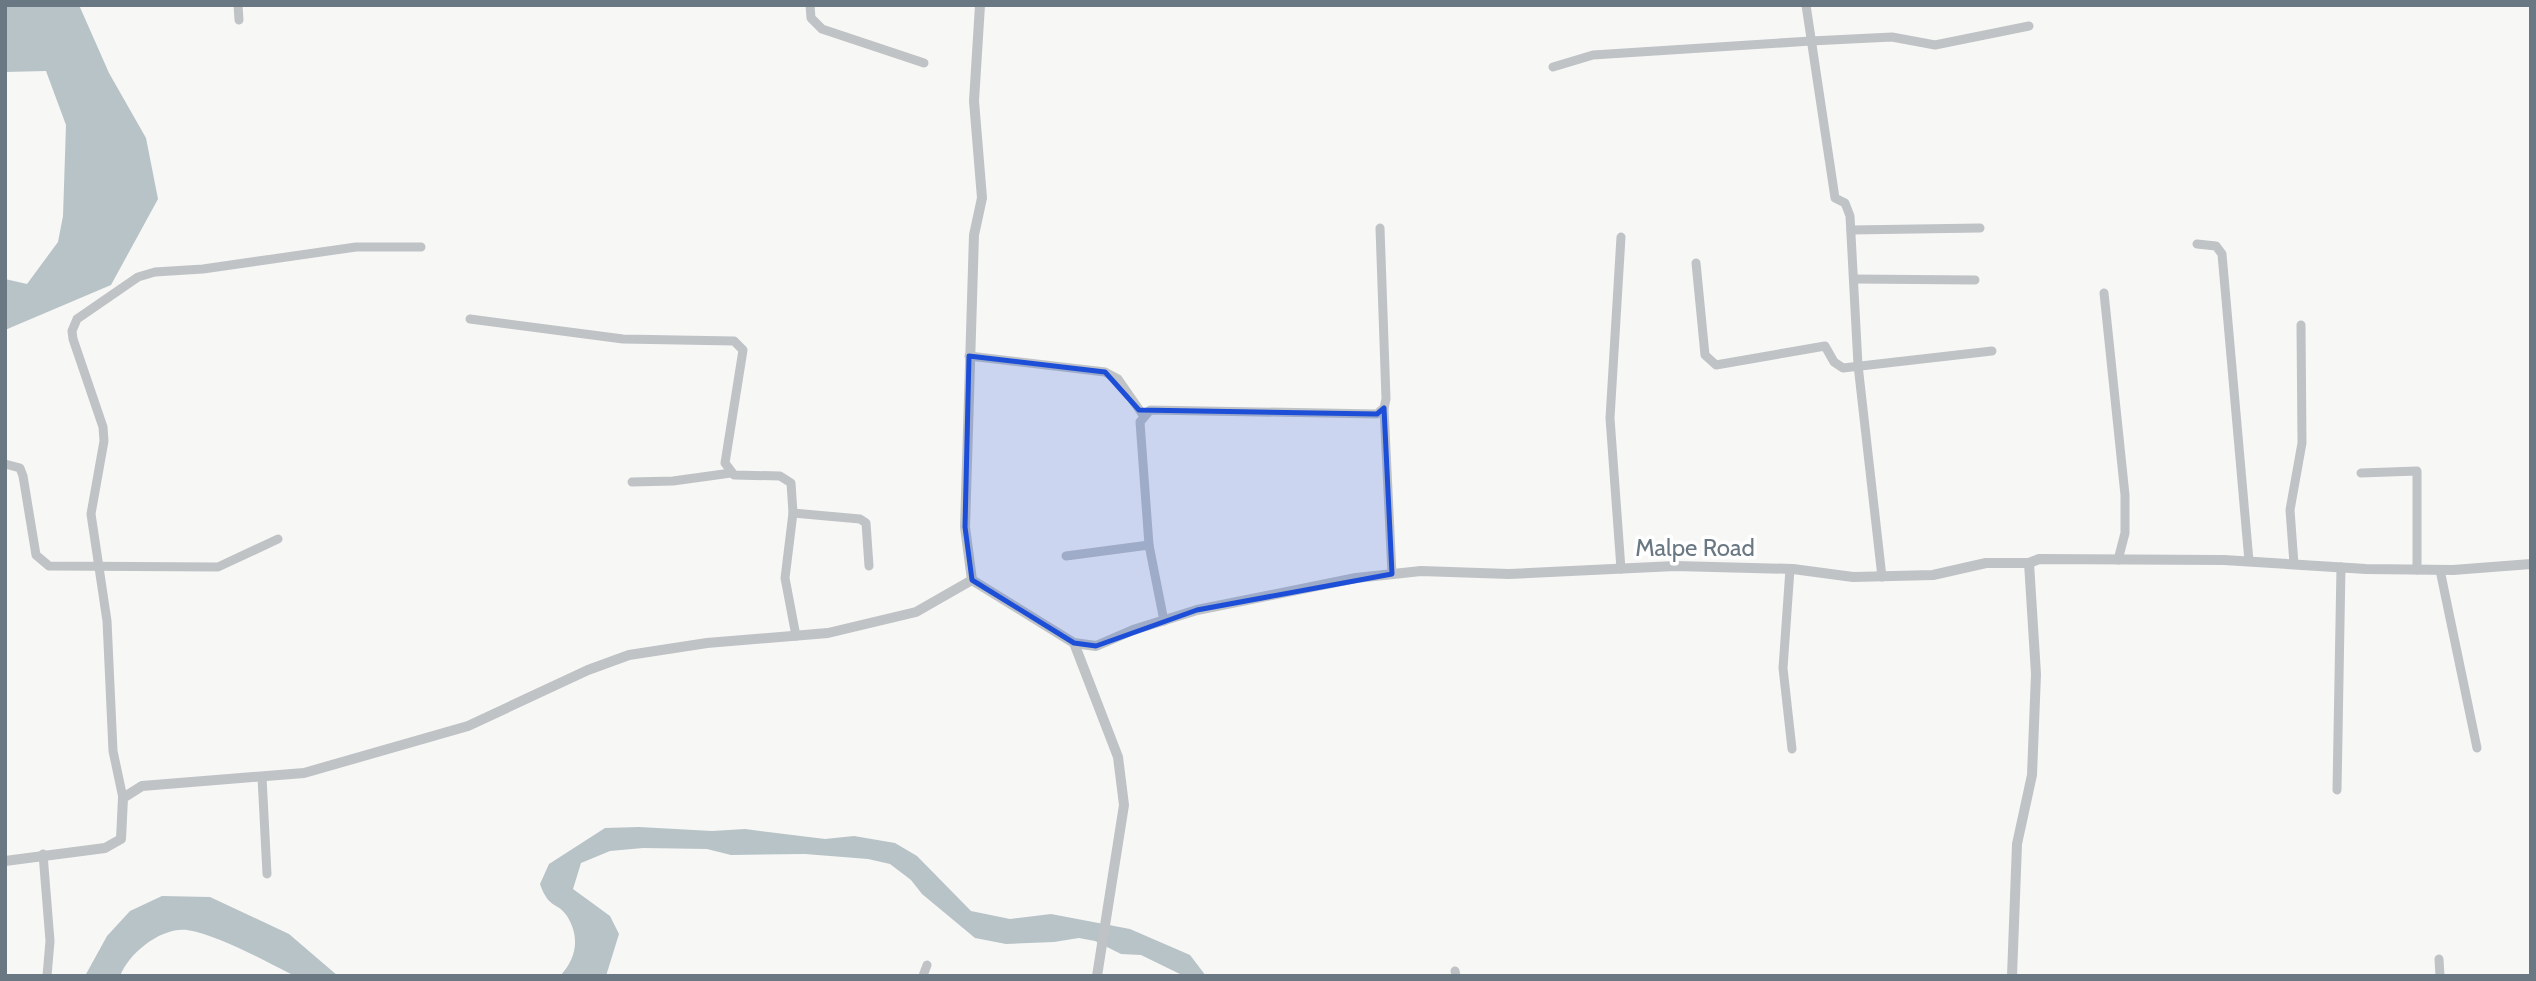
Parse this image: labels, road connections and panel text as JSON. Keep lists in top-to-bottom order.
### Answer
{
  "streets": {
    "street": ["Malpe Road"]
  }
}
